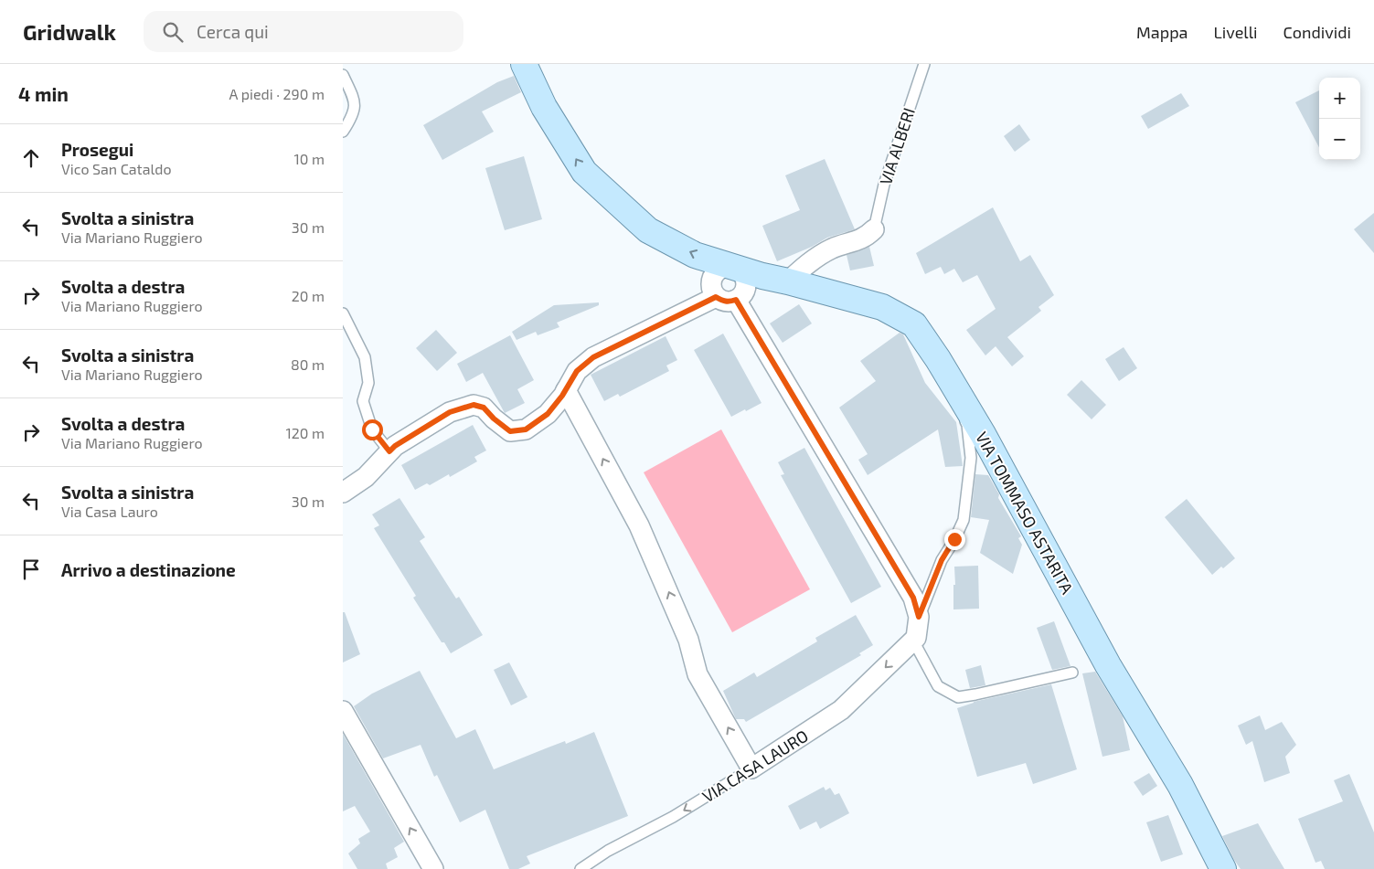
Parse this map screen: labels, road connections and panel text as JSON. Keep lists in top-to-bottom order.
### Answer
{
  "streets": {
    "main road": ["VIA TOMMASO ASTARITA"],
    "street": ["VIA CASA LAURO"],
    "lane": ["VIA ALBERI"]
  },
  "one_way": ["VIA CASA LAURO"],
  "page": {
    "header": "Gridwalk",
    "search": "Cerca qui",
    "nav": ["Mappa", "Livelli", "Condividi"],
    "heading": ["4 min", "A piedi · 290 m"],
    "map_buttons": ["+", "−"],
    "list": [
      ["Prosegui", "Vico San Cataldo", "10 m"],
      ["Svolta a sinistra", "Via Mariano Ruggiero", "30 m"],
      ["Svolta a destra", "Via Mariano Ruggiero", "20 m"],
      ["Svolta a sinistra", "Via Mariano Ruggiero", "80 m"],
      ["Svolta a destra", "Via Mariano Ruggiero", "120 m"],
      ["Svolta a sinistra", "Via Casa Lauro", "30 m"],
      "Arrivo a destinazione"
    ]
  }
}
